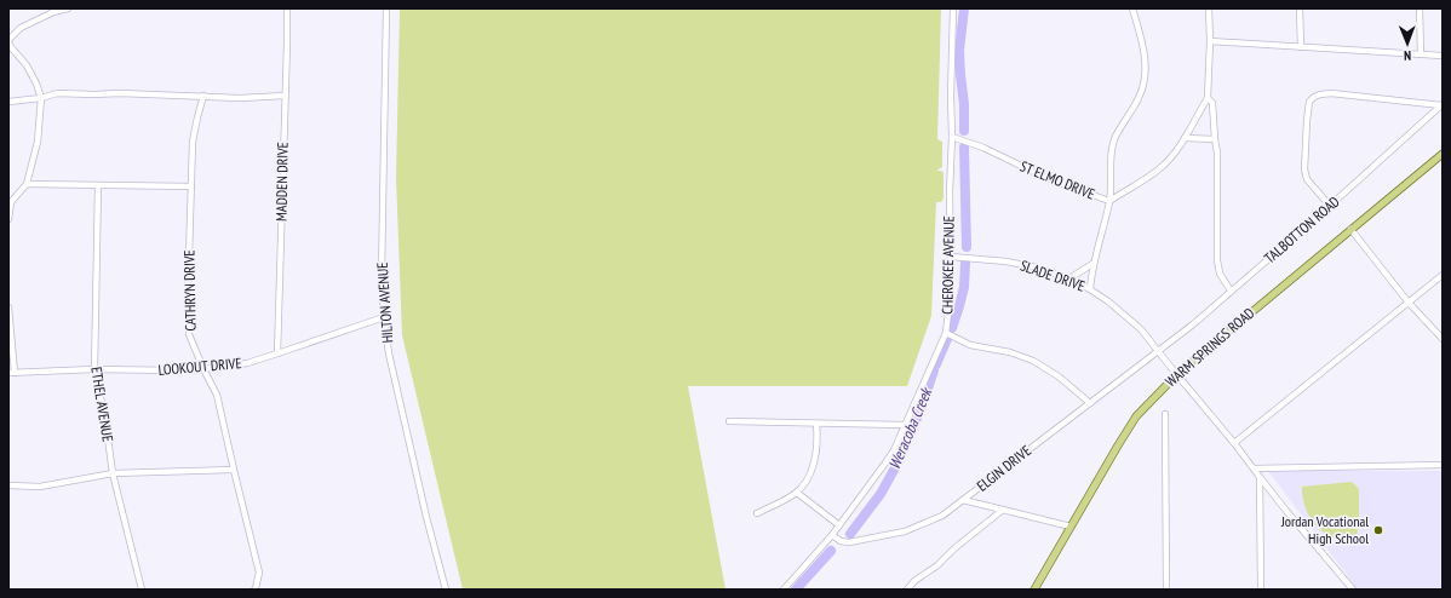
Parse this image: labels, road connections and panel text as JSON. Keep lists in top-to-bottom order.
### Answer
{
  "streets": {
    "main road": ["WARM SPRINGS ROAD"],
    "street": [
      "ST ELMO DRIVE",
      "MADDEN DRIVE",
      "TALBOTTON ROAD",
      "CHEROKEE AVENUE",
      "SLADE DRIVE",
      "CATHRYN DRIVE",
      "HILTON AVENUE",
      "LOOKOUT DRIVE",
      "ETHEL AVENUE",
      "ELGIN DRIVE"
    ]
  },
  "crossings": [
    ["ST ELMO DRIVE", "CHEROKEE AVENUE"],
    ["MADDEN DRIVE", "LOOKOUT DRIVE"],
    ["TALBOTTON ROAD", "SLADE DRIVE"],
    ["TALBOTTON ROAD", "ELGIN DRIVE"],
    ["CHEROKEE AVENUE", "SLADE DRIVE"],
    ["CHEROKEE AVENUE", "ELGIN DRIVE"],
    ["SLADE DRIVE", "WARM SPRINGS ROAD"],
    ["SLADE DRIVE", "ELGIN DRIVE"],
    ["CATHRYN DRIVE", "LOOKOUT DRIVE"],
    ["HILTON AVENUE", "LOOKOUT DRIVE"],
    ["LOOKOUT DRIVE", "ETHEL AVENUE"]
  ],
  "water": ["Weracoba Creek"],
  "places": ["Jordan Vocational High School"],
  "north": "bottom"
}
